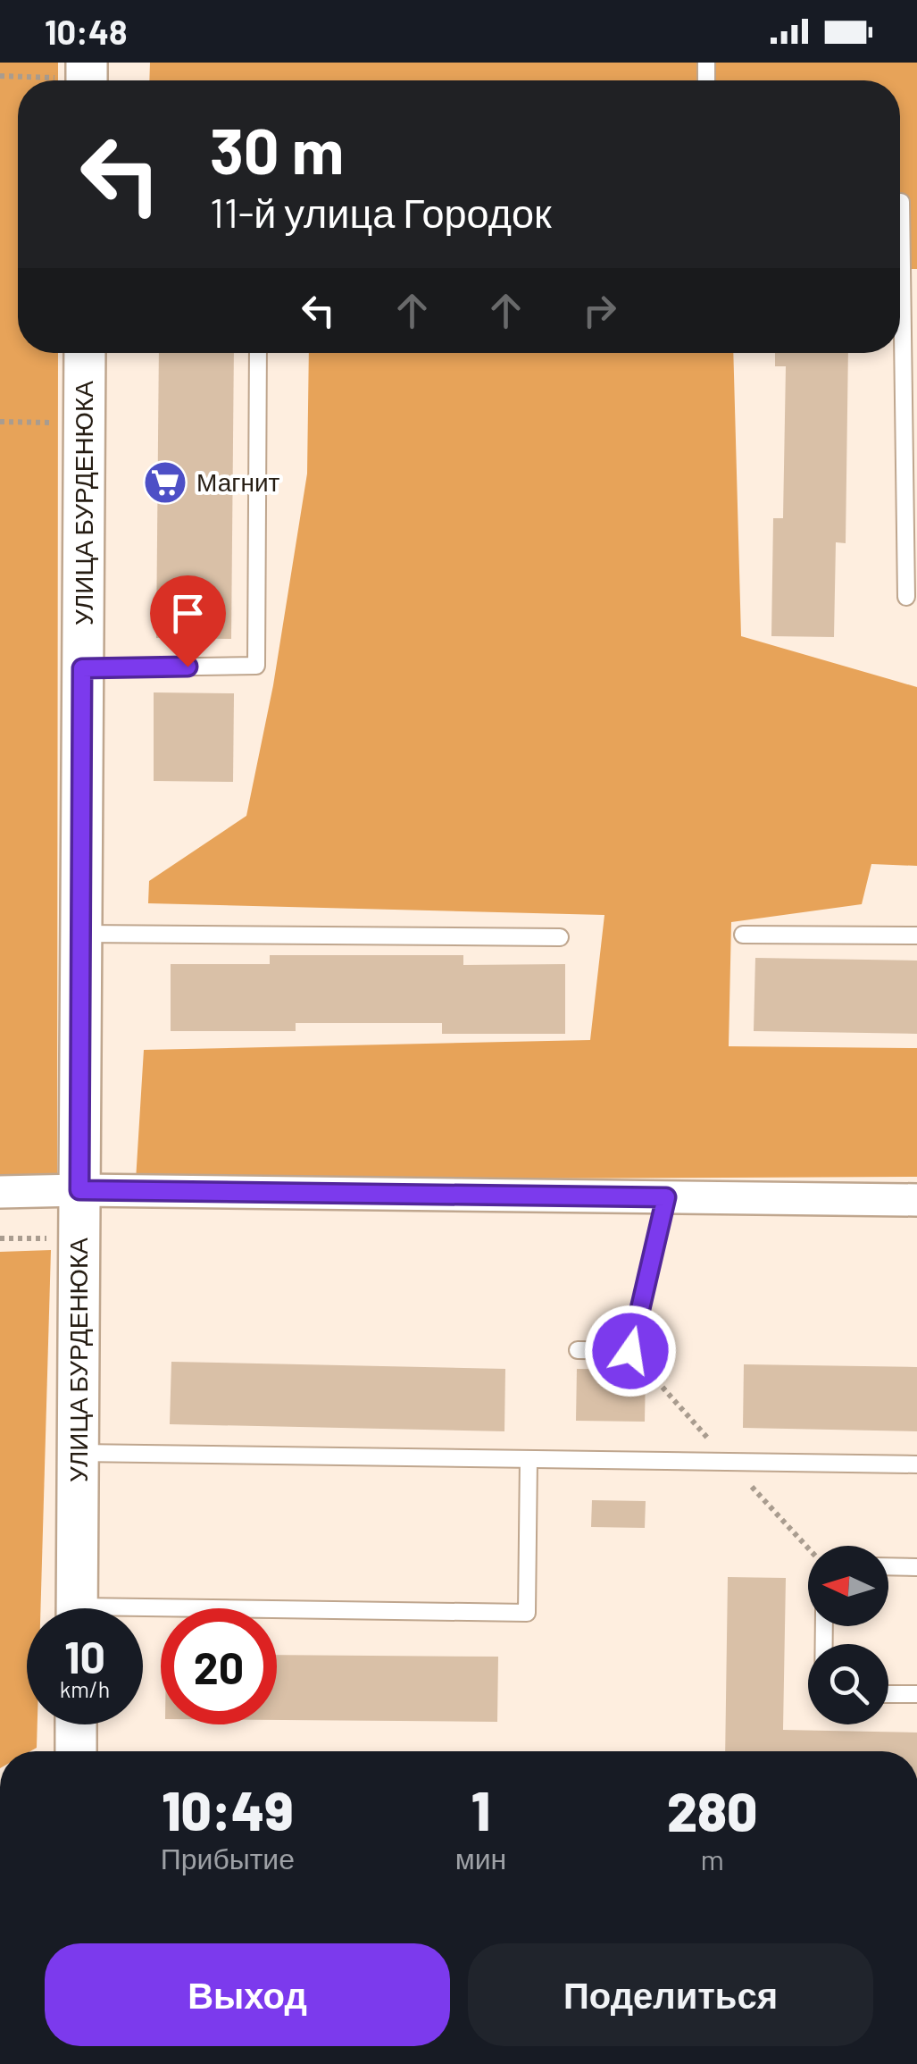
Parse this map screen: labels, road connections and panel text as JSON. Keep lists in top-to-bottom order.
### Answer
{
  "streets": {
    "street": ["УЛИЦА БУРДЕНЮКА"]
  },
  "places": {
    "supermarket": ["Магнит"]
  },
  "north": "left",
  "page": {
    "status": "10:48",
    "turn": ["30 m", "11-й улица Городок"],
    "speed": "10 km/h",
    "limit": "20",
    "eta": [
      "10:49",
      "Прибытие",
      "1",
      "мин",
      "280",
      "m"
    ],
    "buttons": ["Выход", "Поделиться"]
  }
}
